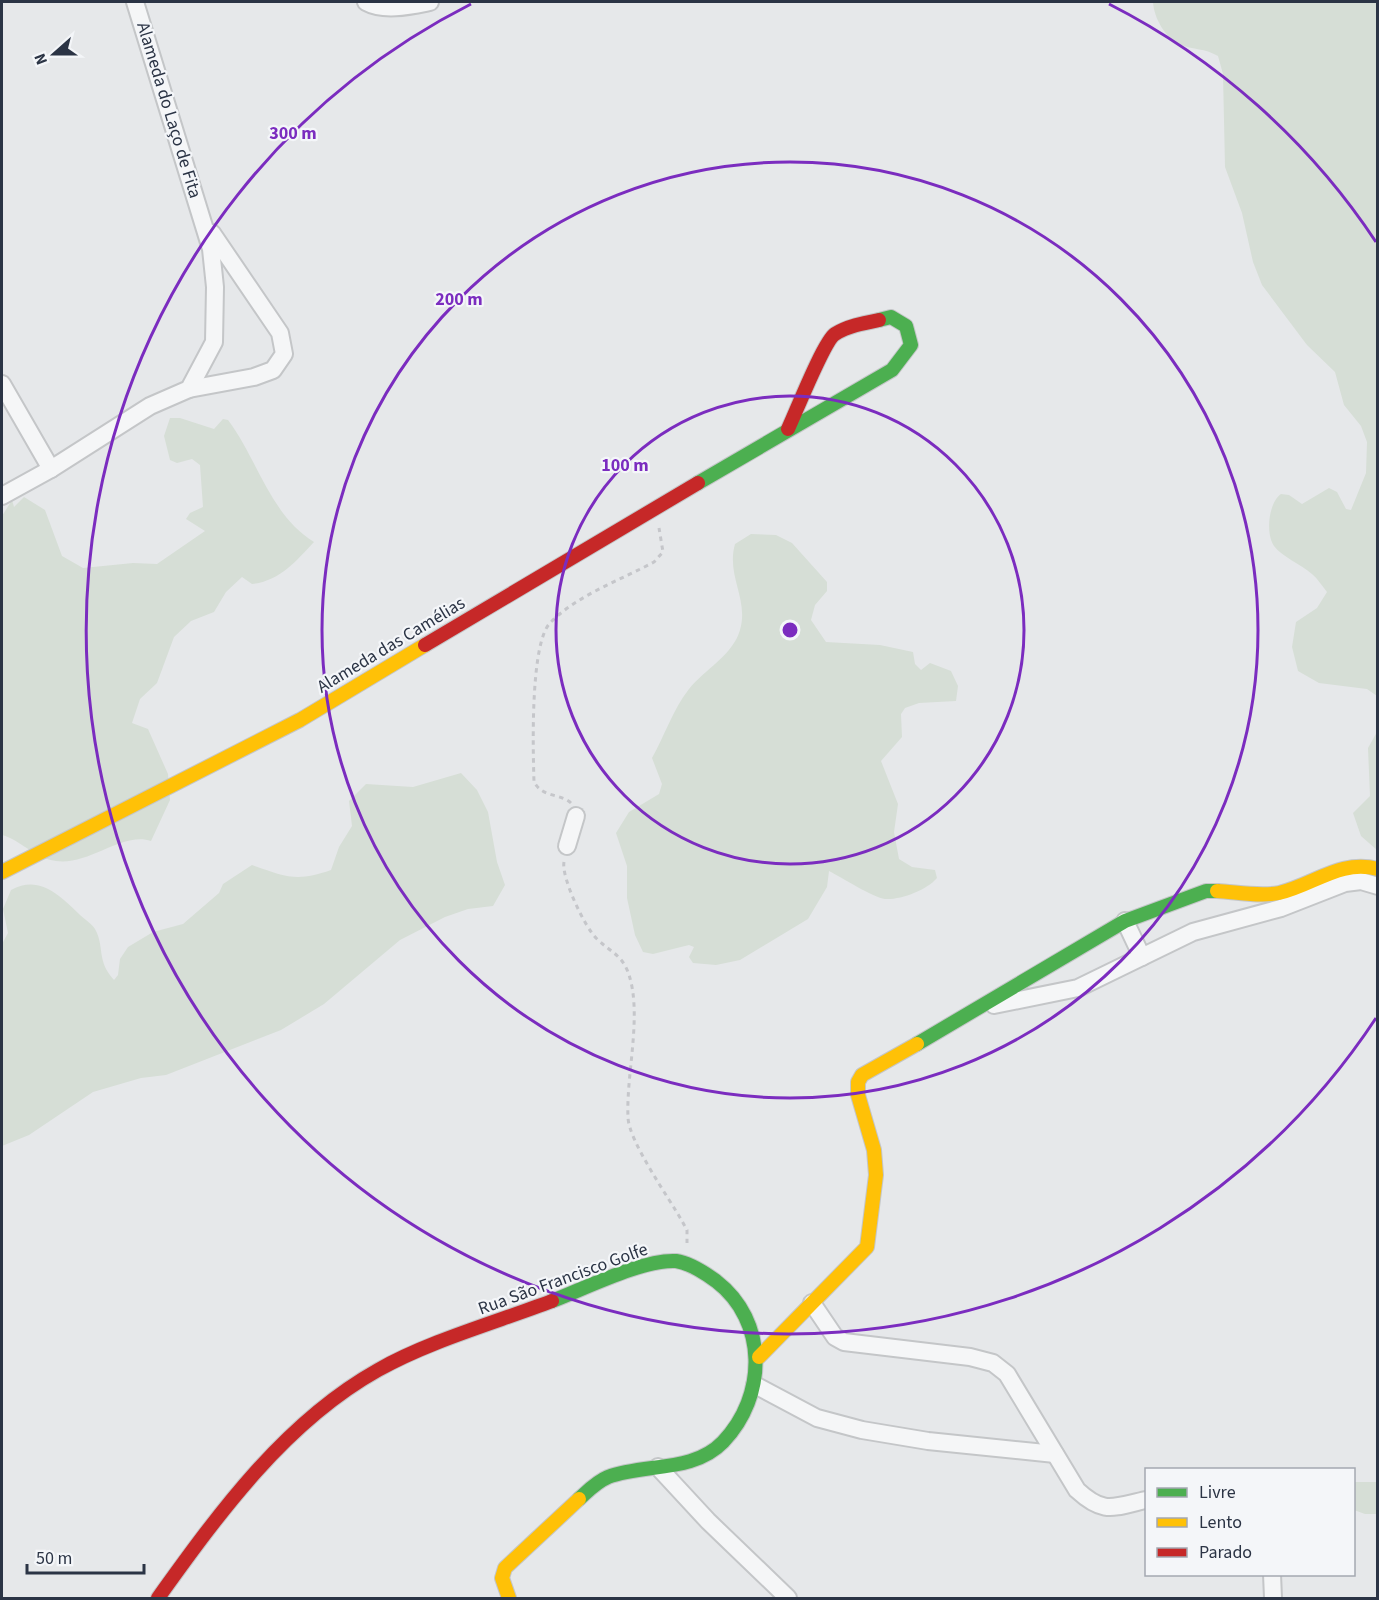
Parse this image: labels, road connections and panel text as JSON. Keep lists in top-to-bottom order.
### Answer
{
  "streets": {
    "street": ["Alameda do Laço de Fita", "Alameda das Camélias", "Rua São Francisco Golfe"]
  },
  "legend": ["Livre", "Lento", "Parado"],
  "scale_bar": "50 m",
  "north": "left",
  "rings": ["300 m", "200 m", "100 m"]
}
